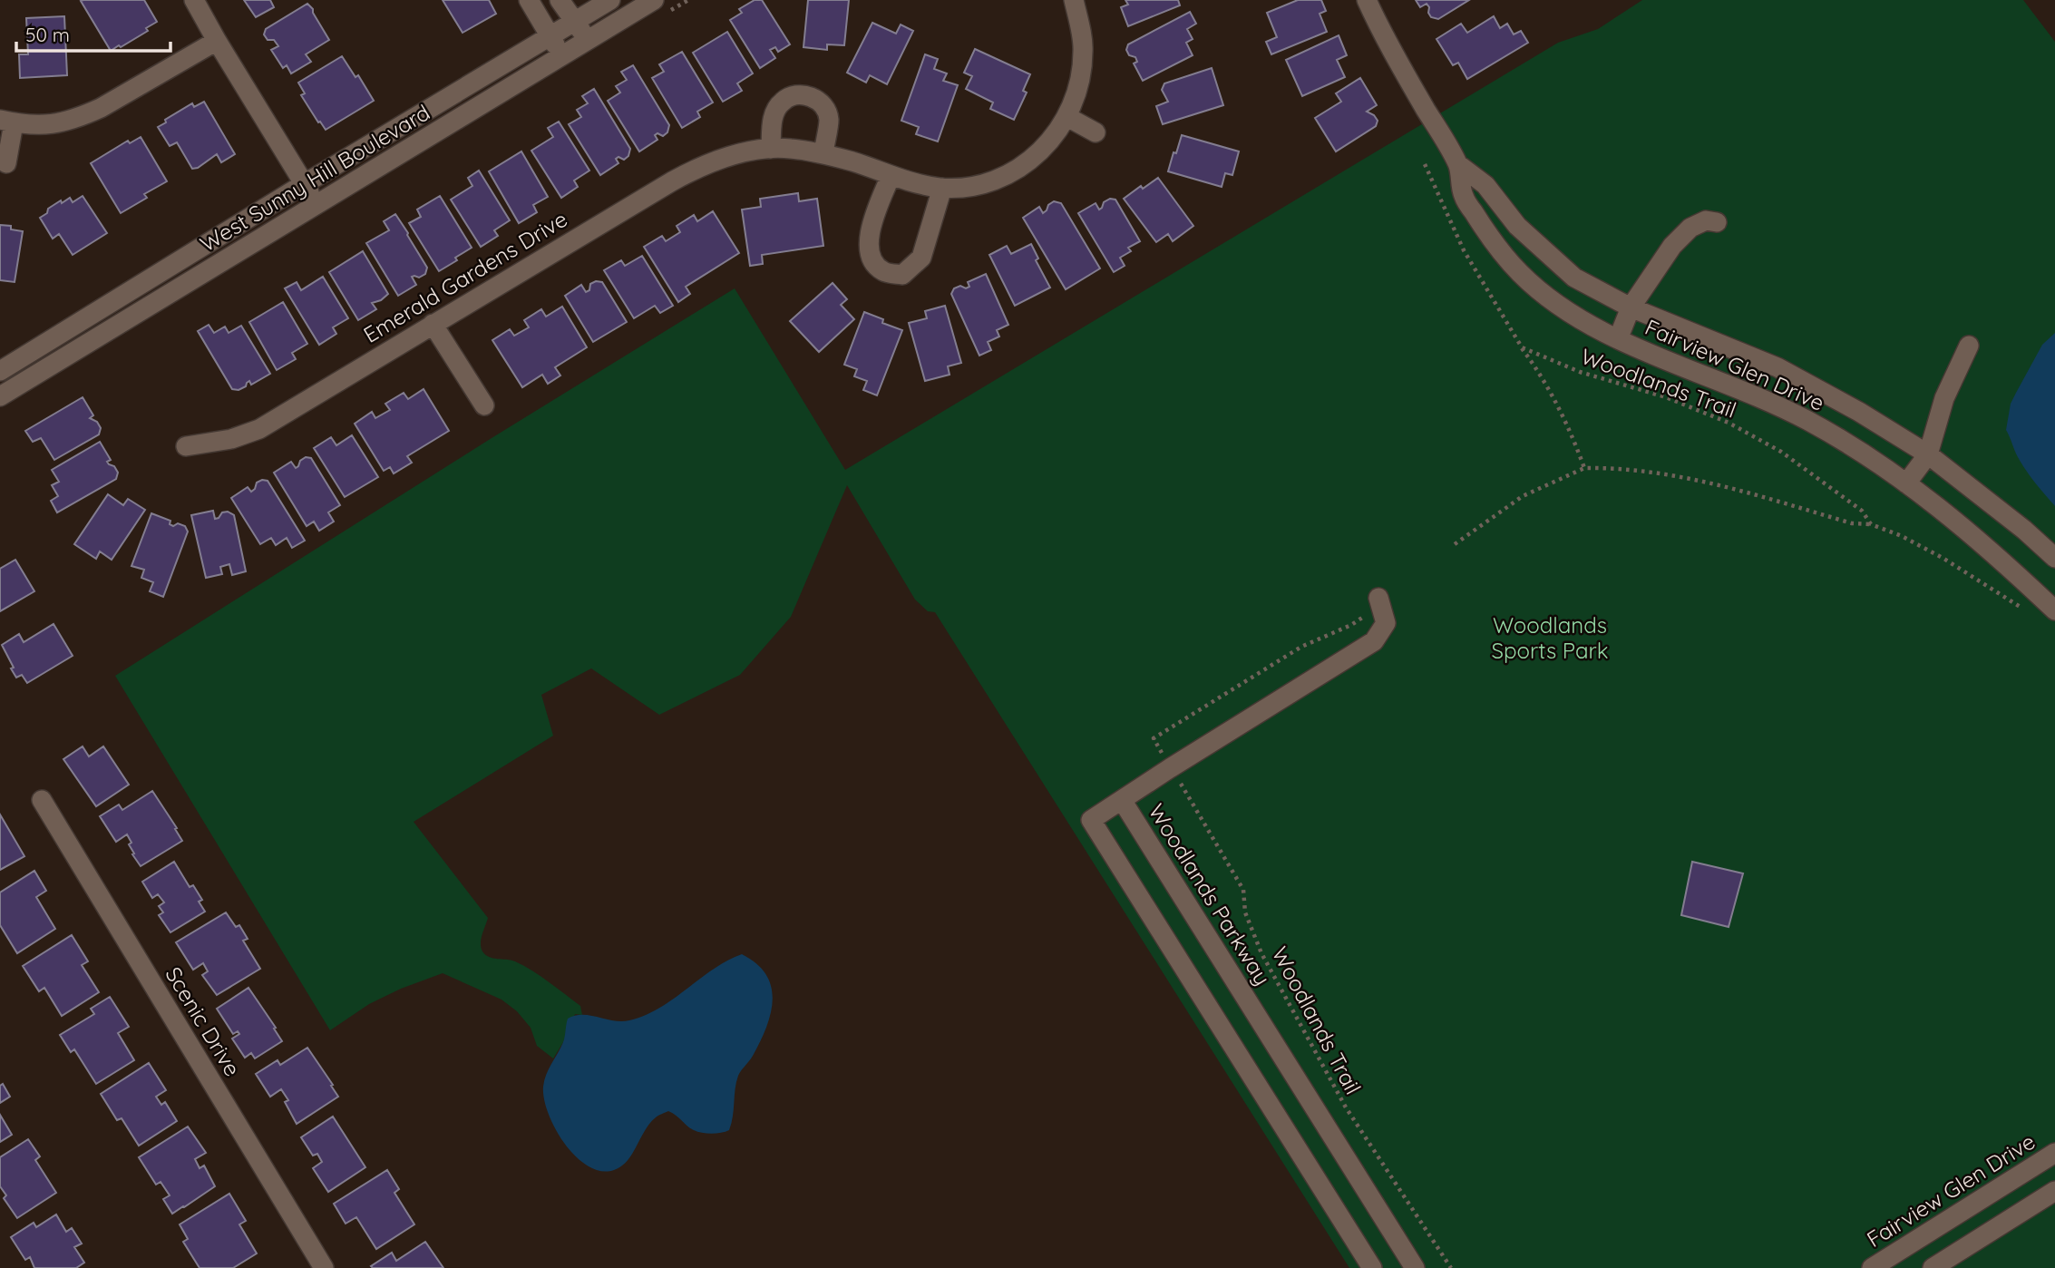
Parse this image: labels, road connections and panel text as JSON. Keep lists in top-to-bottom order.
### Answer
{
  "streets": {
    "street": [
      "West Sunny Hill Boulevard",
      "Emerald Gardens Drive",
      "Fairview Glen Drive",
      "Woodlands Parkway",
      "Scenic Drive"
    ],
    "path": ["Woodlands Trail"]
  },
  "parks": ["Woodlands Sports Park"],
  "scale_bar": "50 m"
}
